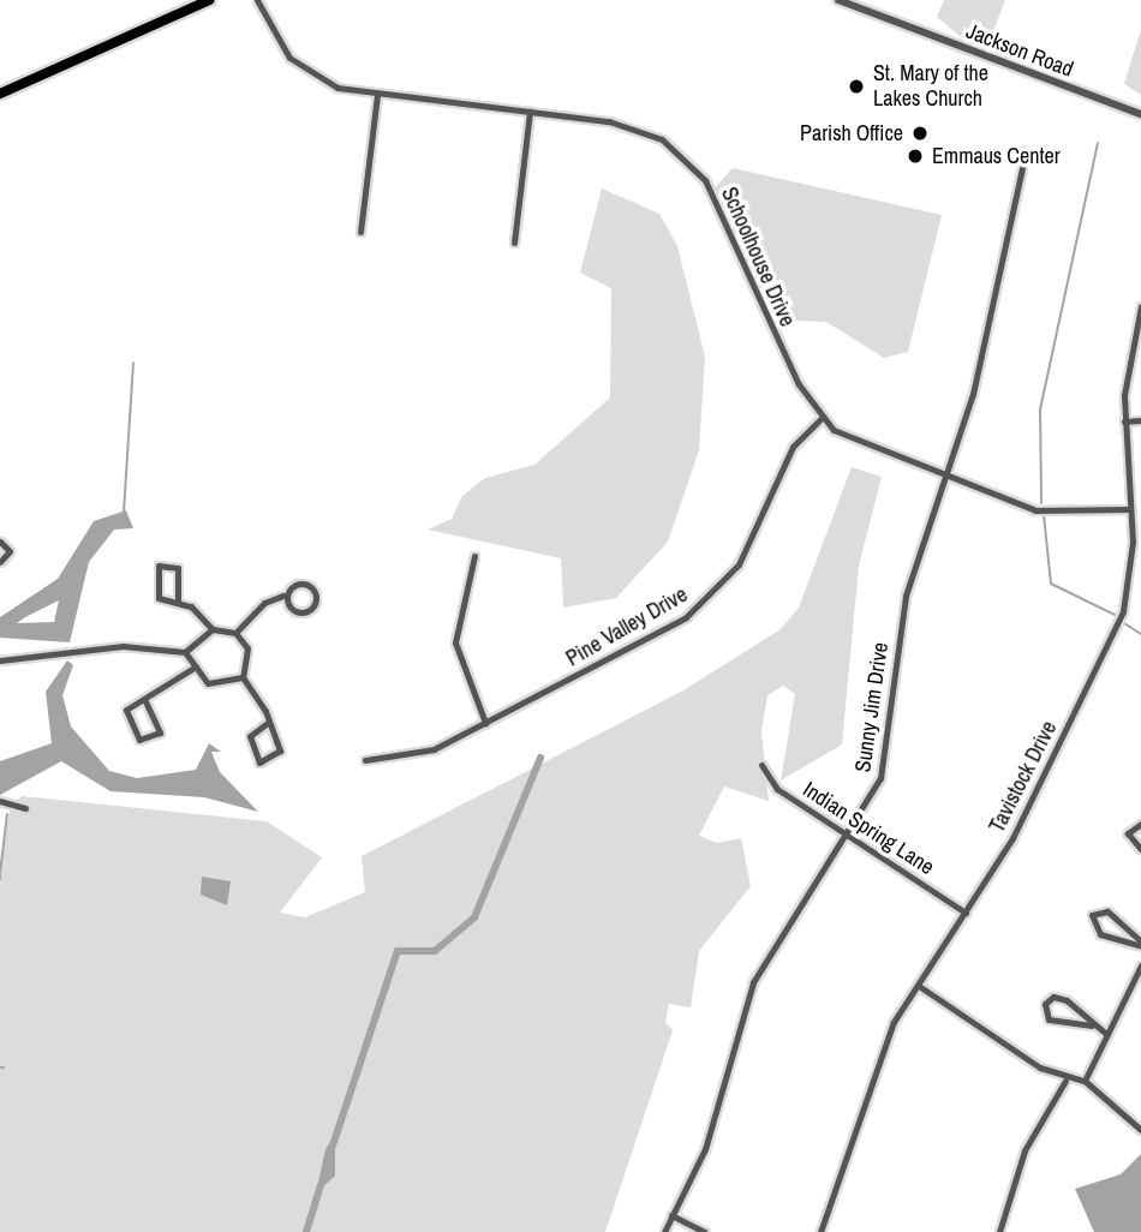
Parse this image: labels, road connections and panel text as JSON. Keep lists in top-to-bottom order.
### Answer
{
  "streets": {
    "street": [
      "Jackson Road",
      "Schoolhouse Drive",
      "Pine Valley Drive",
      "Sunny Jim Drive",
      "Tavistock Drive",
      "Indian Spring Lane"
    ]
  },
  "crossings": [
    ["Schoolhouse Drive", "Pine Valley Drive"],
    ["Schoolhouse Drive", "Sunny Jim Drive"],
    ["Schoolhouse Drive", "Tavistock Drive"],
    ["Sunny Jim Drive", "Indian Spring Lane"],
    ["Tavistock Drive", "Indian Spring Lane"]
  ],
  "places": ["St. Mary of the Lakes Church", "Parish Office", "Emmaus Center"]
}
